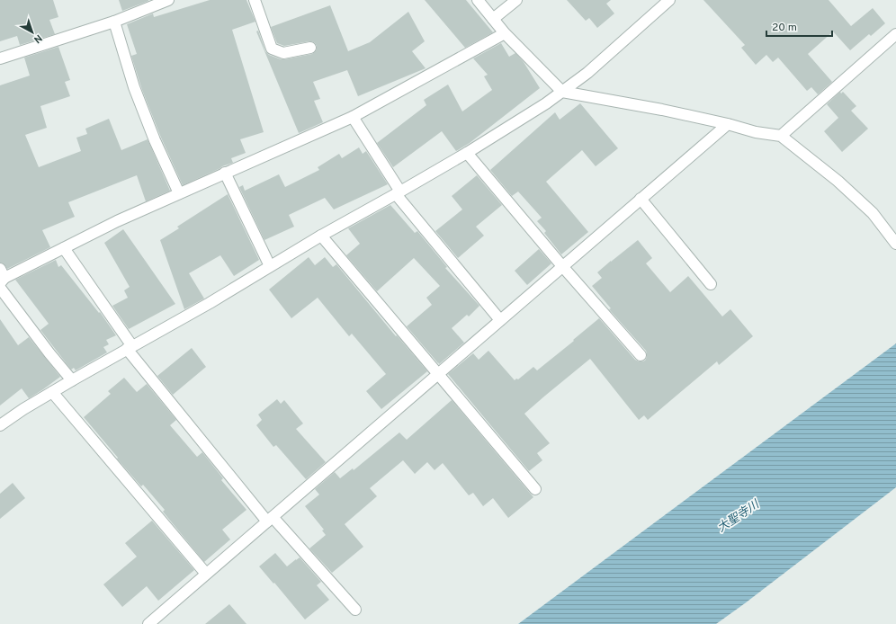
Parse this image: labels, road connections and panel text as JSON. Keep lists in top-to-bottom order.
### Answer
{
  "water": ["大聖寺川"],
  "scale_bar": "20 m",
  "north": "bottom right"
}
